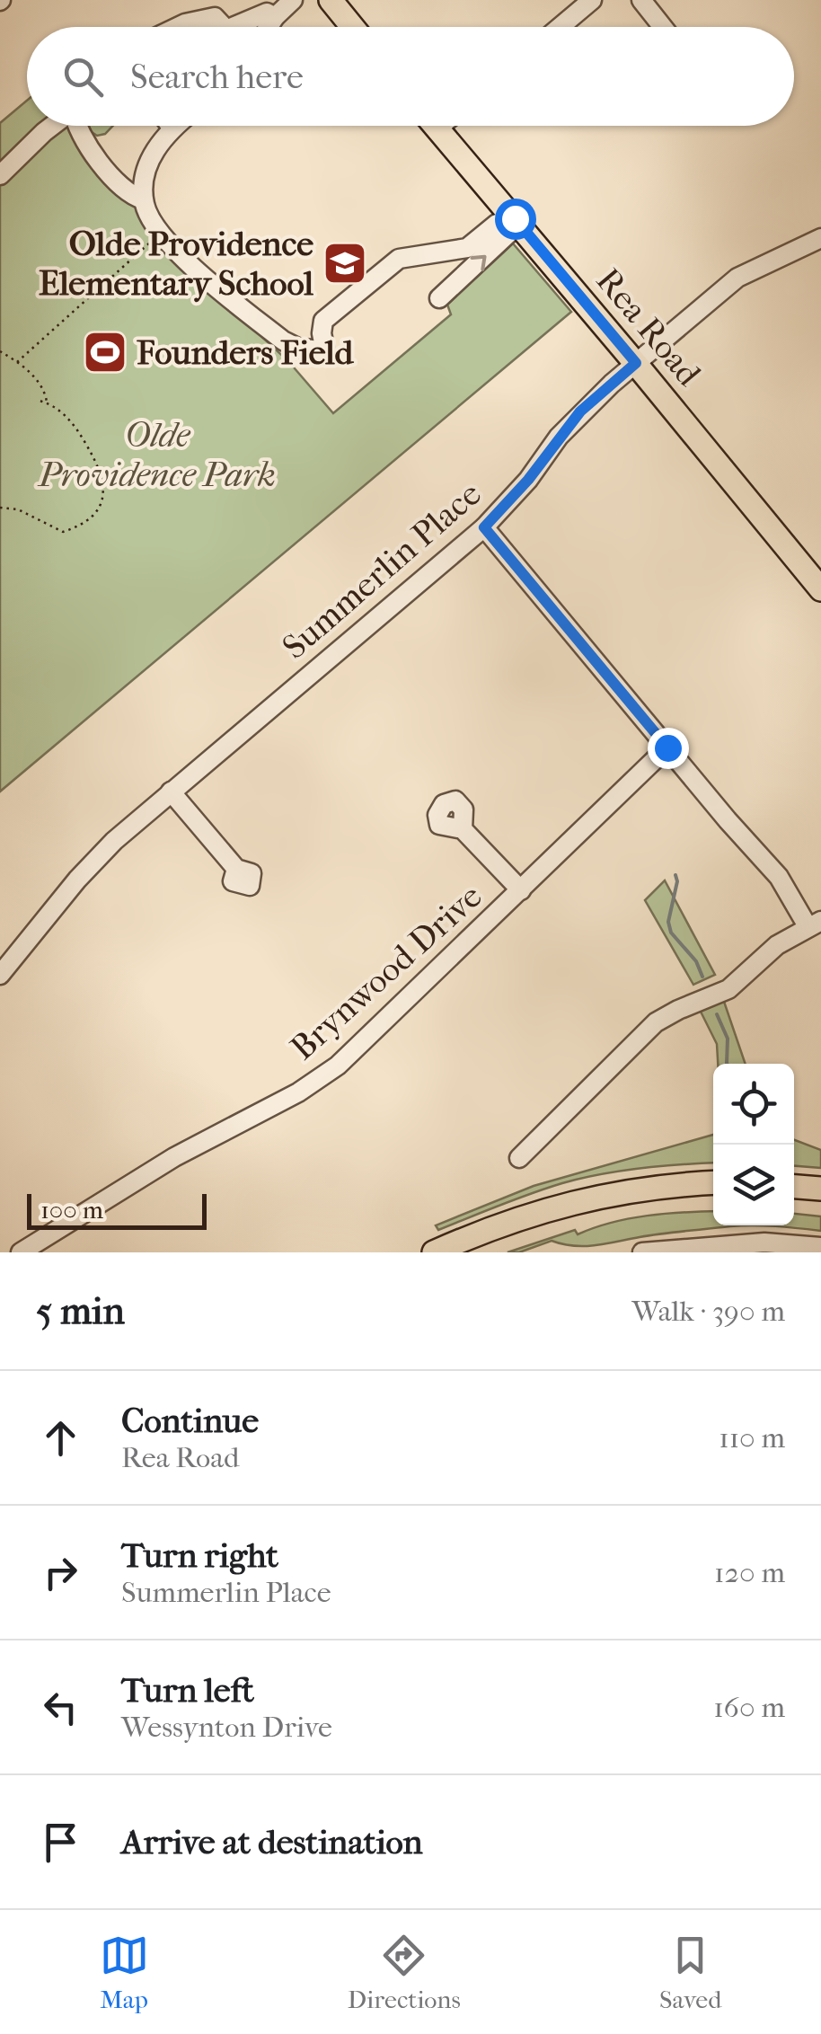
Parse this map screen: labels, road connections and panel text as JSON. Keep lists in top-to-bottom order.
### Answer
{
  "streets": {
    "main road": ["Rea Road"],
    "street": ["Summerlin Place", "Brynwood Drive"]
  },
  "crossings": [
    ["Rea Road", "Summerlin Place"]
  ],
  "parks": ["Olde Providence Park"],
  "places": {
    "school or university": ["Olde Providence Elementary School"],
    "sports": ["Founders Field"]
  },
  "scale_bar": "100 m",
  "page": {
    "search": "Search here",
    "scale": "100 m",
    "heading": ["5 min", "Walk · 390 m"],
    "list": [
      ["Continue", "Rea Road", "110 m"],
      ["Turn right", "Summerlin Place", "120 m"],
      ["Turn left", "Wessynton Drive", "160 m"],
      "Arrive at destination"
    ],
    "nav": ["Map", "Directions", "Saved"]
  }
}
